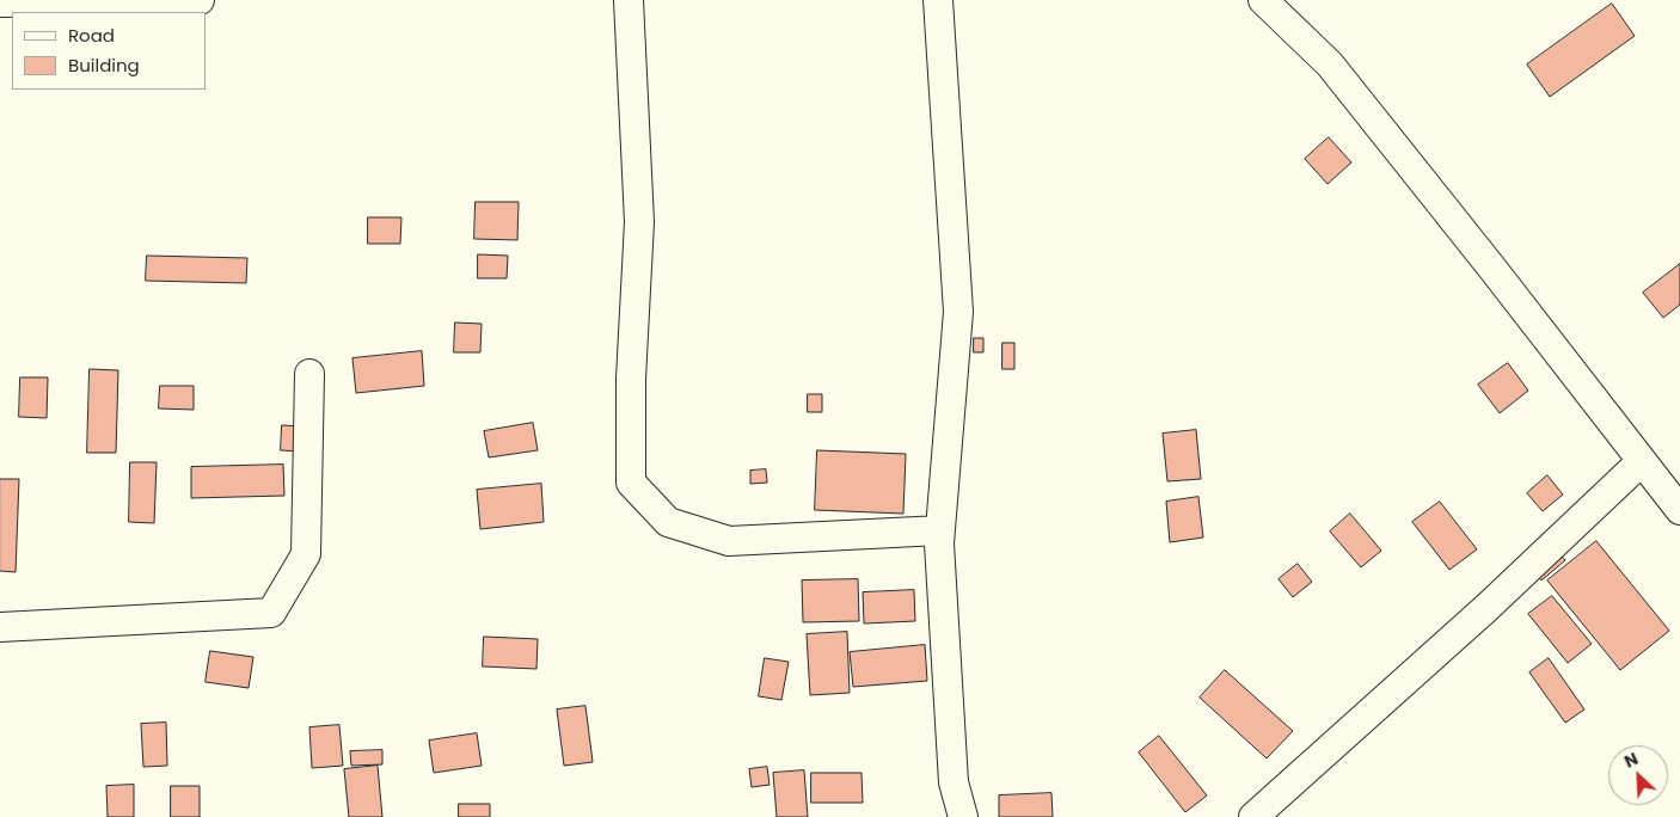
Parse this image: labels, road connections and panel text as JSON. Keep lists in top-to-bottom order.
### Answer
{
  "legend": ["Road", "Building"],
  "north": "top left"
}
